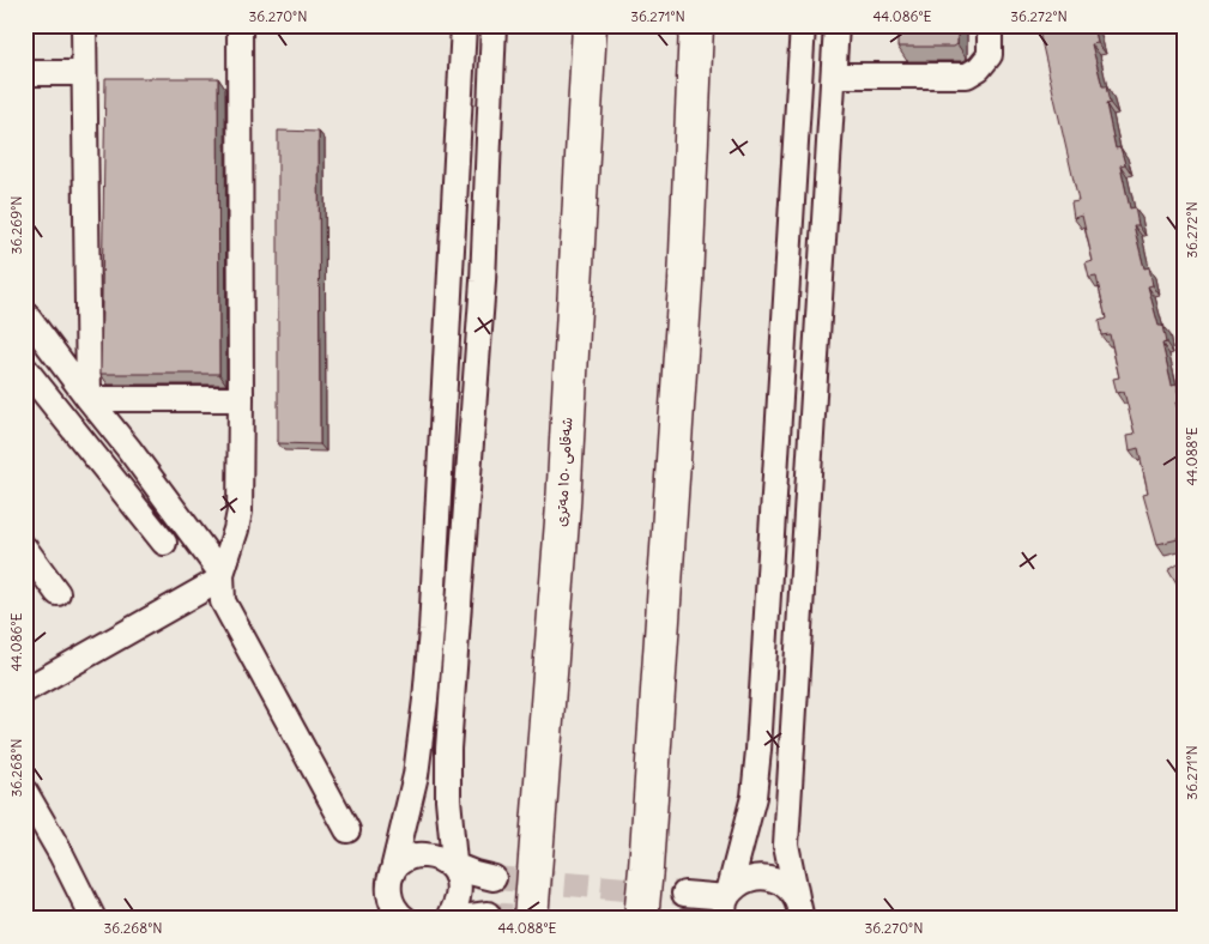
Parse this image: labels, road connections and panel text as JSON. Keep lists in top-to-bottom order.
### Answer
{
  "streets": {
    "highway": ["شەقامی ١٥٠ مەتری"]
  },
  "coordinates": [
    "36.270°N",
    "36.271°N",
    "44.086°E",
    "36.272°N",
    "36.269°N",
    "44.088°E",
    "36.268°N"
  ]
}
